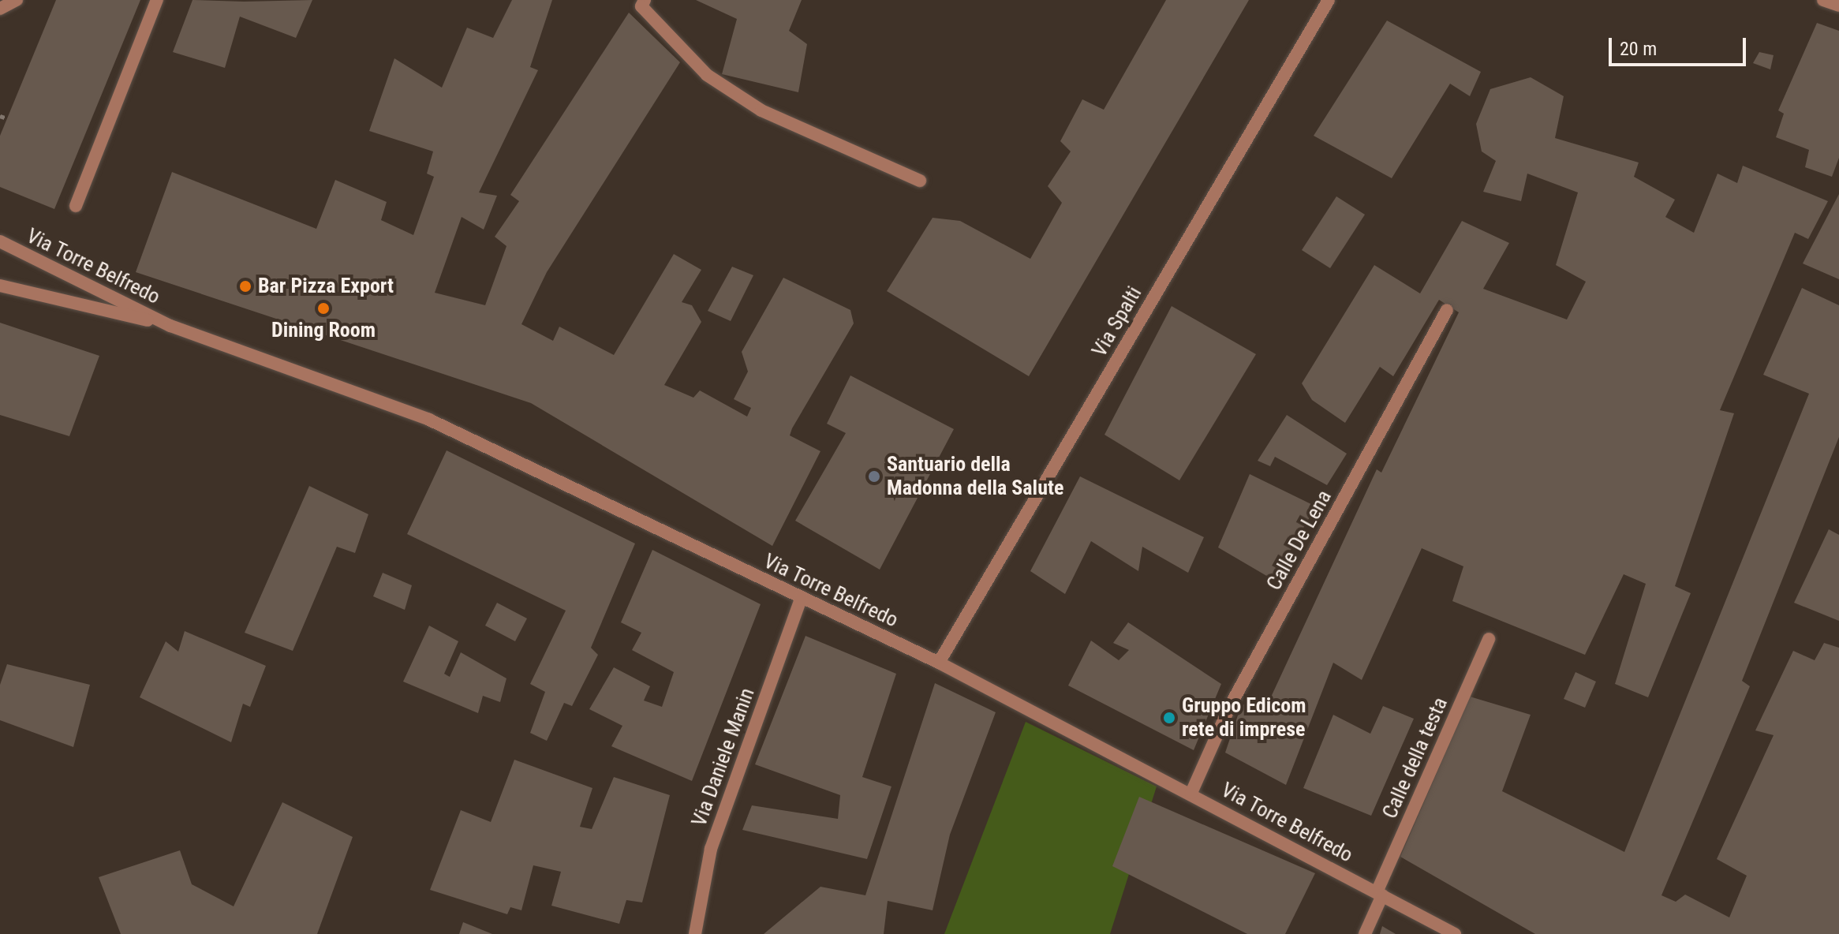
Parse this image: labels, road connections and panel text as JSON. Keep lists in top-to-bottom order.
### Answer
{
  "streets": {
    "street": [
      "Via Torre Belfredo",
      "Via Spalti",
      "Calle De Lena",
      "Via Daniele Manin",
      "Calle della testa"
    ]
  },
  "crossings": [
    ["Via Torre Belfredo", "Via Spalti"],
    ["Via Torre Belfredo", "Calle De Lena"],
    ["Via Torre Belfredo", "Via Daniele Manin"],
    ["Via Torre Belfredo", "Calle della testa"]
  ],
  "places": [
    "Bar Pizza Export",
    "Dining Room",
    "Santuario della Madonna della Salute",
    "Gruppo Edicom rete di imprese"
  ],
  "scale_bar": "20 m"
}
